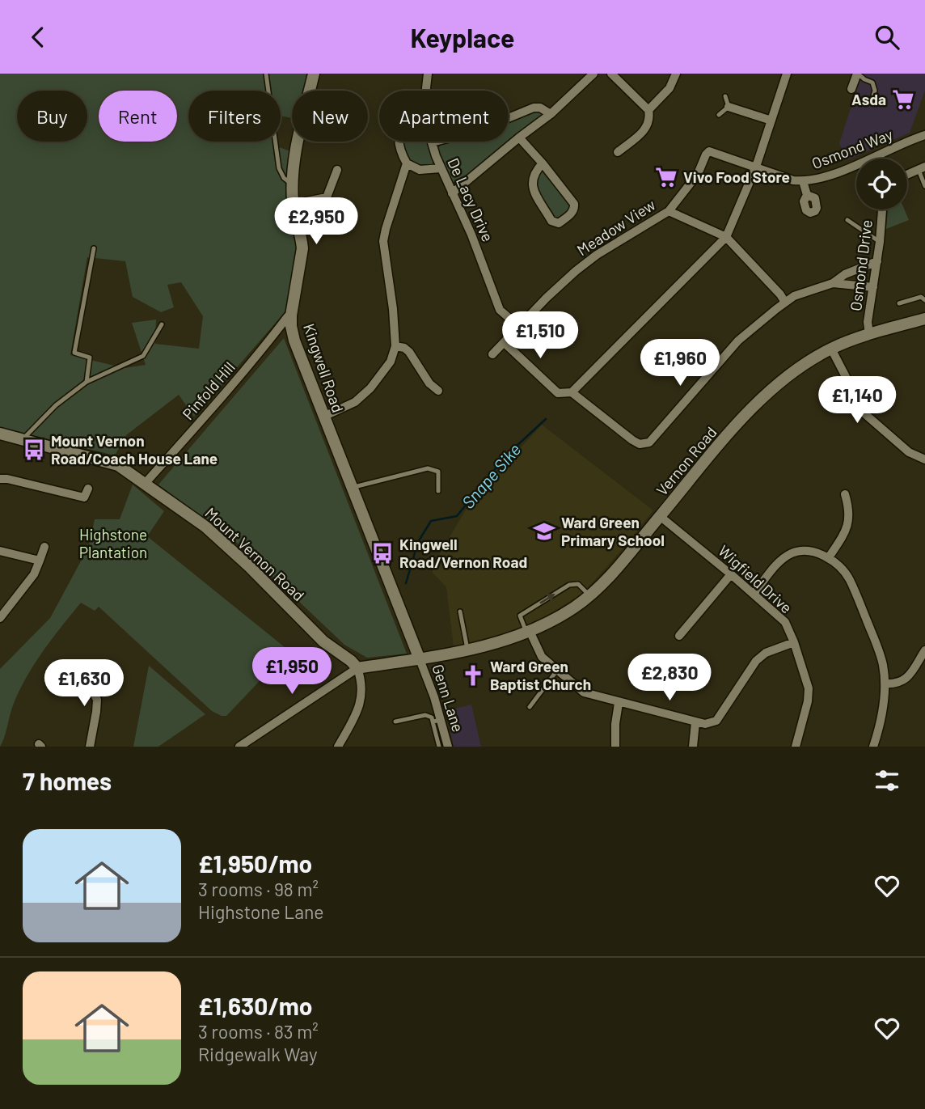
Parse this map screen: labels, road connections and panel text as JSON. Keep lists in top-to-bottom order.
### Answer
{
  "streets": {
    "street": [
      "Osmond Way",
      "De Lacy Drive",
      "Meadow View",
      "Osmond Drive",
      "Kingwell Road",
      "Pinfold Hill",
      "Vernon Road",
      "Mount Vernon Road",
      "Wigfield Drive",
      "Genn Lane"
    ]
  },
  "crossings": [
    ["Osmond Way", "Meadow View"],
    ["De Lacy Drive", "Meadow View"],
    ["Osmond Drive", "Vernon Road"],
    ["Kingwell Road", "Pinfold Hill"],
    ["Kingwell Road", "Vernon Road"],
    ["Kingwell Road", "Genn Lane"],
    ["Pinfold Hill", "Mount Vernon Road"],
    ["Vernon Road", "Wigfield Drive"],
    ["Vernon Road", "Genn Lane"]
  ],
  "water": ["Snape Sike"],
  "parks": ["Highstone Plantation"],
  "places": {
    "supermarket": ["Asda", "Vivo Food Store"],
    "bus stop": ["Mount Vernon Road/Coach House Lane", "Kingwell Road/Vernon Road"],
    "school or university": ["Ward Green Primary School"],
    "church": ["Ward Green Baptist Church"]
  },
  "page": {
    "header": "Keyplace",
    "chip": [
      "Buy",
      "Rent",
      "Filters",
      "New",
      "Apartment"
    ],
    "price": [
      "£2,950",
      "£1,510",
      "£1,960",
      "£1,140",
      "£1,950",
      "£2,830",
      "£1,630"
    ],
    "heading": "7 homes",
    "list": [
      {
        "name": "£1,950/mo",
        "note": "3 rooms · 98 m² · Highstone Lane"
      },
      {
        "name": "£1,630/mo",
        "note": "3 rooms · 83 m² · Ridgewalk Way"
      }
    ]
  }
}
